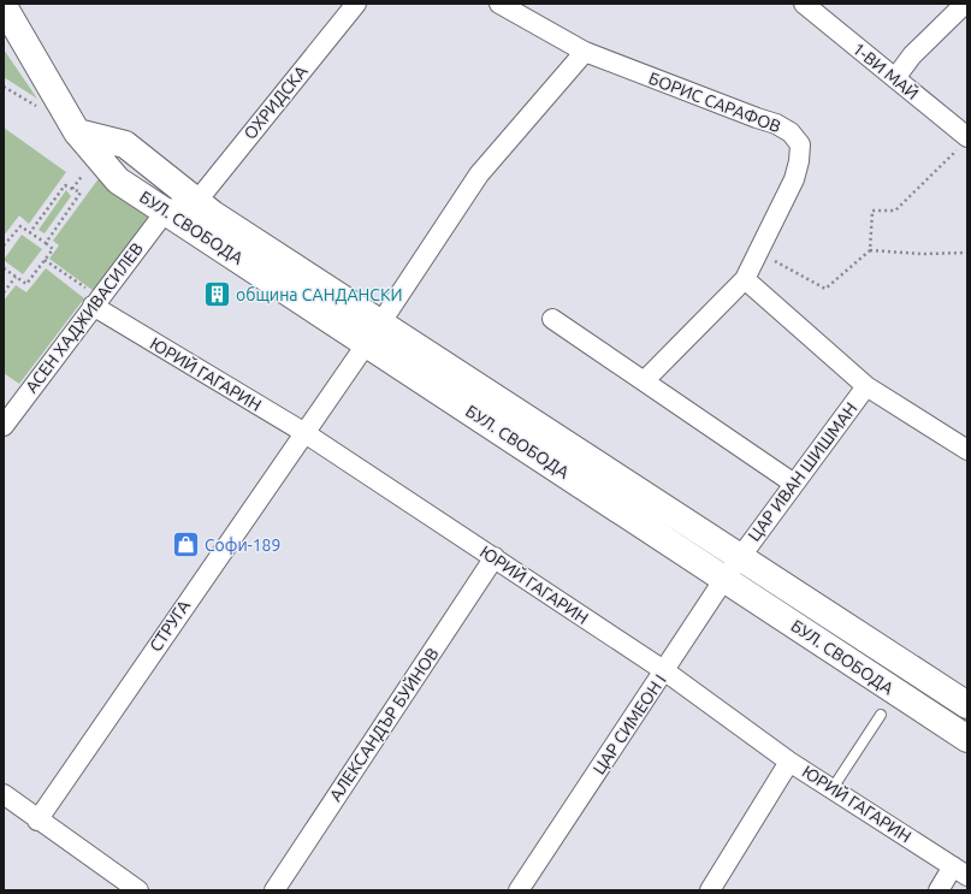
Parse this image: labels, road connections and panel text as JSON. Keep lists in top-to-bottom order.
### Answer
{
  "streets": {
    "street": [
      "1-ВИ МАЙ",
      "ОХРИДСКА",
      "БОРИС САРАФОВ",
      "БУЛ. СВОБОДА",
      "АСЕН ХАДЖИВАСИЛЕВ",
      "ЮРИЙ ГАГАРИН",
      "ЦАР ИВАН ШИШМАН",
      "СТРУГА",
      "АЛЕКСАНДЪР БУЙНОВ",
      "ЦАР СИМЕОН I"
    ]
  },
  "crossings": [
    ["ОХРИДСКА", "БУЛ. СВОБОДА"],
    ["БОРИС САРАФОВ", "СТРУГА"],
    ["БУЛ. СВОБОДА", "АСЕН ХАДЖИВАСИЛЕВ"],
    ["БУЛ. СВОБОДА", "ЦАР ИВАН ШИШМАН"],
    ["БУЛ. СВОБОДА", "СТРУГА"],
    ["БУЛ. СВОБОДА", "ЦАР СИМЕОН I"],
    ["АСЕН ХАДЖИВАСИЛЕВ", "ЮРИЙ ГАГАРИН"],
    ["ЮРИЙ ГАГАРИН", "СТРУГА"],
    ["ЮРИЙ ГАГАРИН", "АЛЕКСАНДЪР БУЙНОВ"],
    ["ЮРИЙ ГАГАРИН", "ЦАР СИМЕОН I"],
    ["ЦАР ИВАН ШИШМАН", "ЦАР СИМЕОН I"]
  ],
  "places": {
    "building": ["община САНДАНСКИ"],
    "shop": ["Софи-189"]
  }
}
